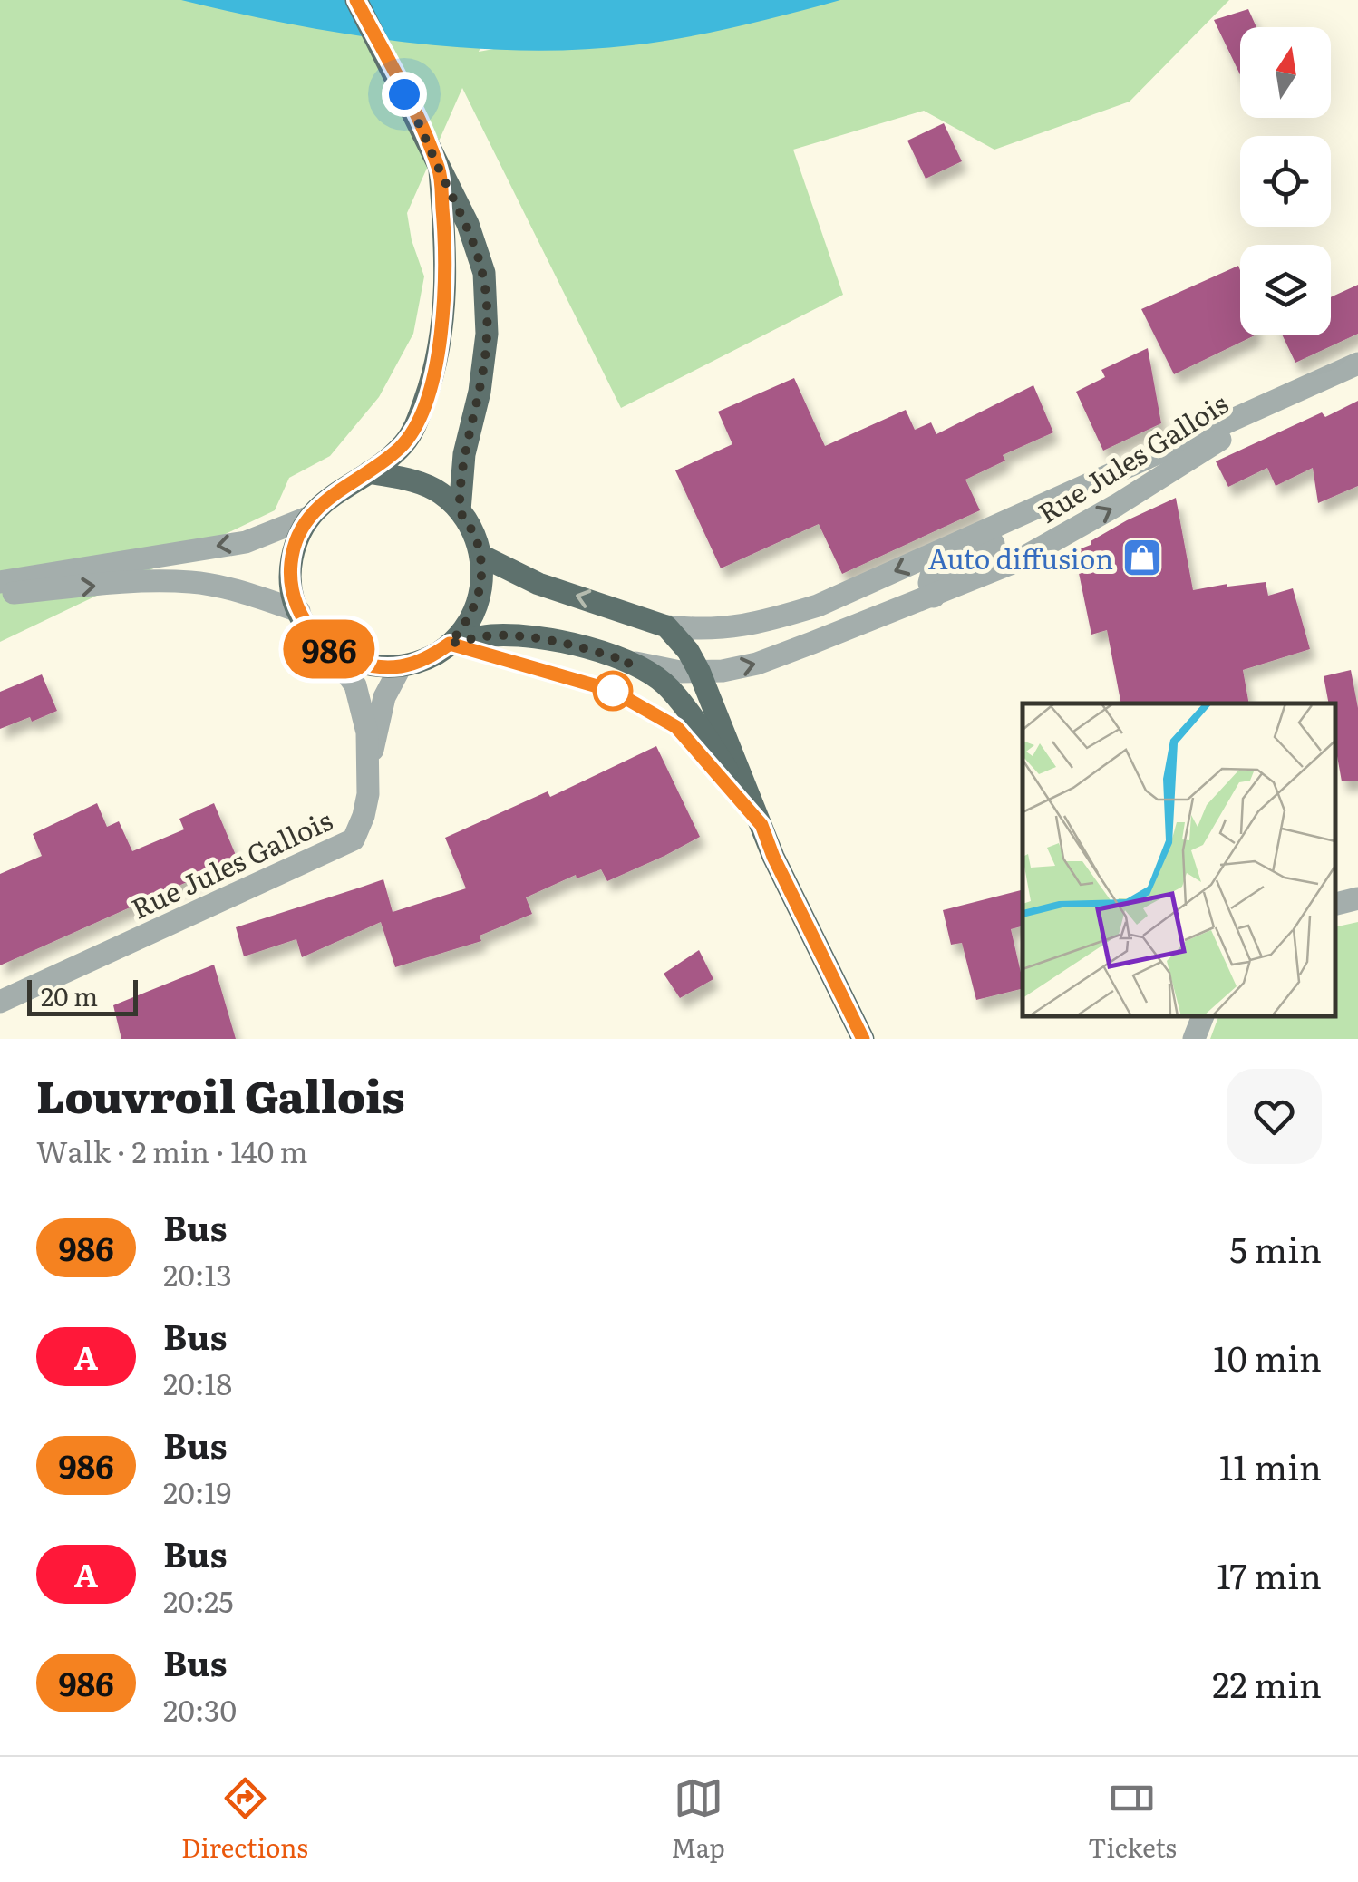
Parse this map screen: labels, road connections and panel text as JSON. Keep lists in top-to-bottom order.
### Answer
{
  "streets": {
    "main road": ["Rue Jules Gallois"]
  },
  "places": {
    "shop": ["Auto diffusion"]
  },
  "lines": ["bus line 986"],
  "scale_bar": "20 m",
  "north": "top",
  "page": {
    "on_map": "986",
    "scale": "20 m",
    "heading": ["Louvroil Gallois", "Walk · 2 min · 140 m"],
    "list": [
      {
        "mark": "986",
        "name": "Bus",
        "note": "20:13",
        "value": "5 min"
      },
      {
        "mark": "A",
        "name": "Bus",
        "note": "20:18",
        "value": "10 min"
      },
      {
        "mark": "986",
        "name": "Bus",
        "note": "20:19",
        "value": "11 min"
      },
      {
        "mark": "A",
        "name": "Bus",
        "note": "20:25",
        "value": "17 min"
      },
      {
        "mark": "986",
        "name": "Bus",
        "note": "20:30",
        "value": "22 min"
      }
    ],
    "tabs": ["Directions", "Map", "Tickets"]
  }
}
